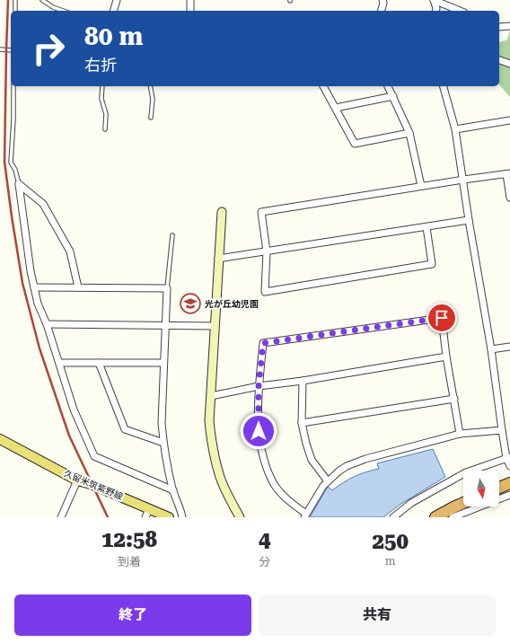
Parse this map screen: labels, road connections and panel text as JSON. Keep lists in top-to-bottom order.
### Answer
{
  "streets": {
    "main road": ["久留米筑紫野線"]
  },
  "places": {
    "school or university": ["光が丘幼児園"]
  },
  "north": "bottom",
  "page": {
    "turn": ["80 m", "右折"],
    "eta": [
      "12:58",
      "到着",
      "4",
      "分",
      "250",
      "m"
    ],
    "buttons": ["終了", "共有"]
  }
}
